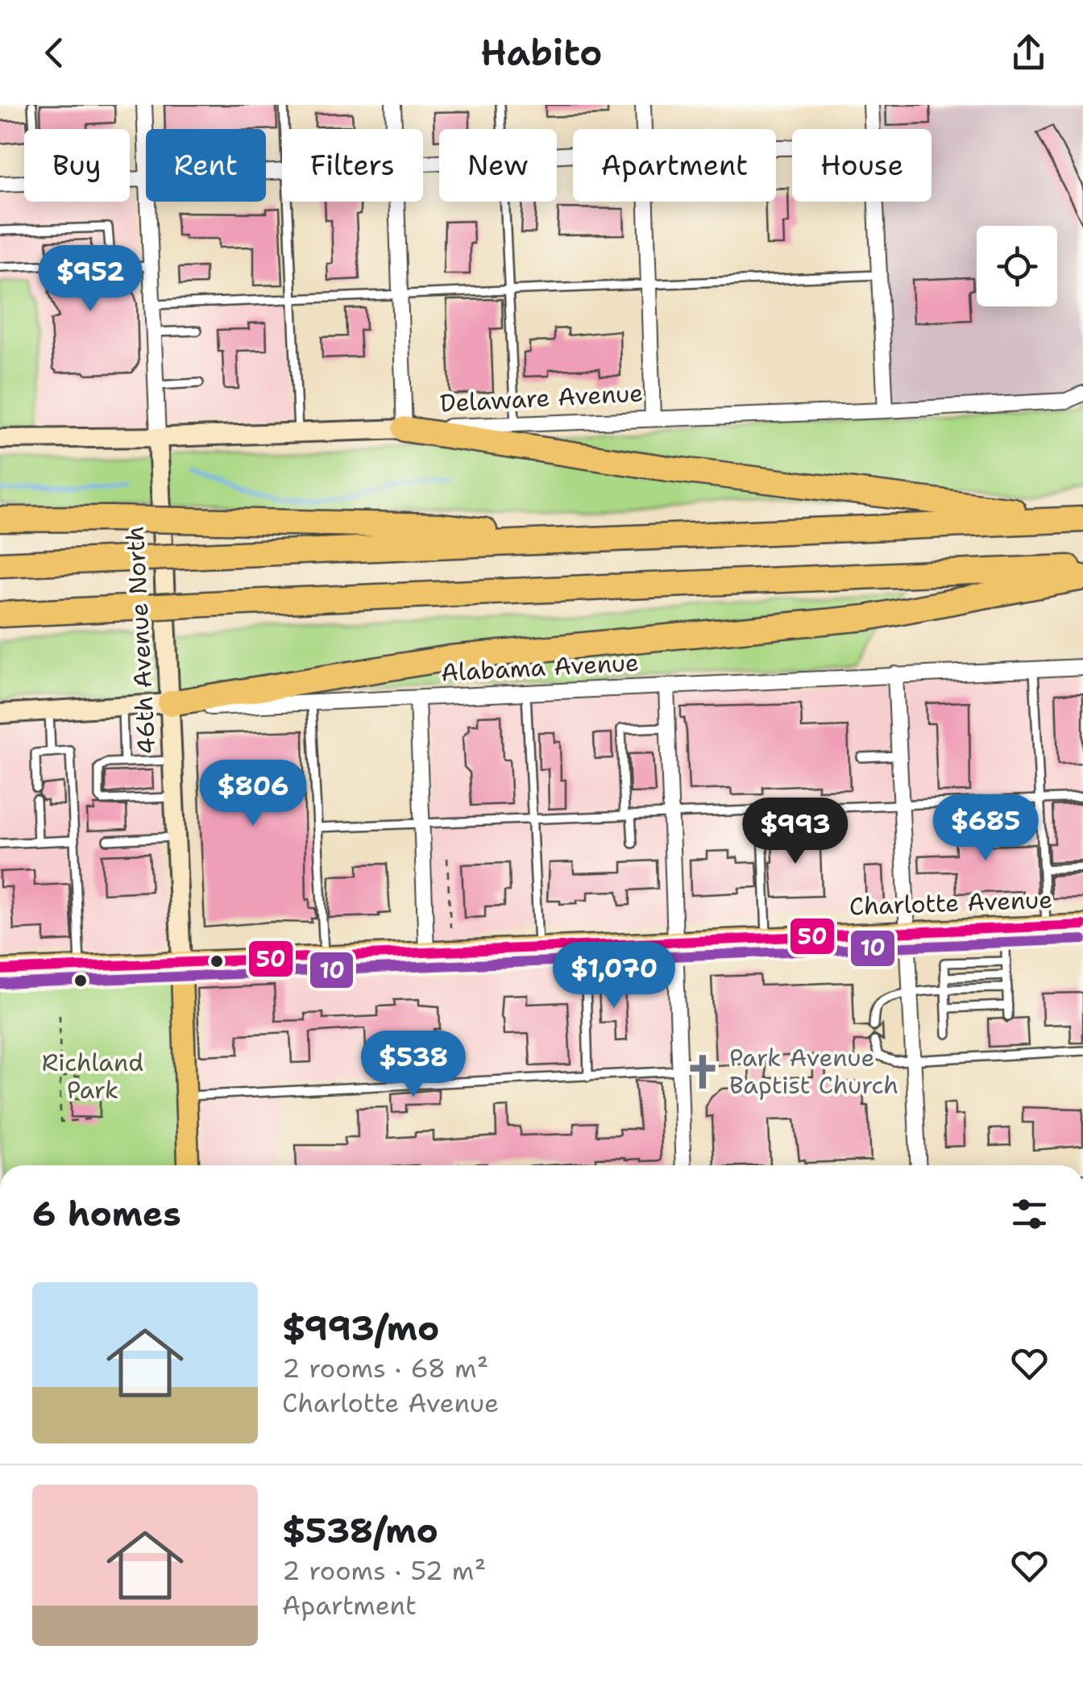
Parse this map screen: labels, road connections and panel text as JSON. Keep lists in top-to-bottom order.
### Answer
{
  "streets": {
    "main road": [
      "Delaware Avenue",
      "46th Avenue North",
      "Alabama Avenue",
      "Charlotte Avenue"
    ]
  },
  "crossings": [
    ["Delaware Avenue", "46th Avenue North"],
    ["46th Avenue North", "Alabama Avenue"],
    ["46th Avenue North", "Charlotte Avenue"]
  ],
  "parks": ["Richland Park"],
  "places": {
    "church": ["Park Avenue Baptist Church"]
  },
  "lines": ["transit line 50", "transit line 10"],
  "page": {
    "header": "Habito",
    "chip": [
      "Buy",
      "Rent",
      "Filters",
      "New",
      "Apartment",
      "House"
    ],
    "price": [
      "$952",
      "$806",
      "$685",
      "$993",
      "$1,070",
      "$538"
    ],
    "heading": "6 homes",
    "list": [
      {
        "name": "$993/mo",
        "note": "2 rooms · 68 m² · Charlotte Avenue"
      },
      {
        "name": "$538/mo",
        "note": "2 rooms · 52 m² · Apartment"
      }
    ]
  }
}
